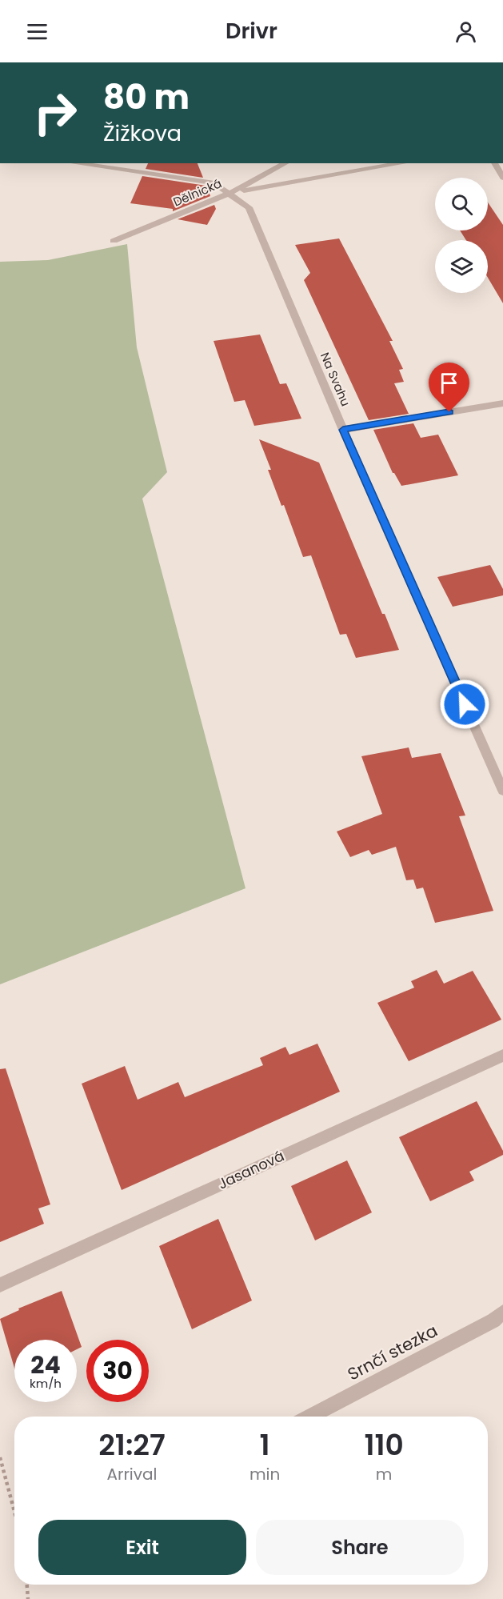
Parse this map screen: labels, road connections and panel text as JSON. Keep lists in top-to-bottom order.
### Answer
{
  "streets": {
    "street": [
      "Dělnická",
      "Na Svahu",
      "Jasanová",
      "Srnčí stezka"
    ]
  },
  "crossings": [
    ["Dělnická", "Na Svahu"]
  ],
  "page": {
    "header": "Drivr",
    "turn": ["80 m", "Žižkova"],
    "speed": "24 km/h",
    "limit": "30",
    "eta": [
      "21:27",
      "Arrival",
      "1",
      "min",
      "110",
      "m"
    ],
    "buttons": ["Exit", "Share"]
  }
}
